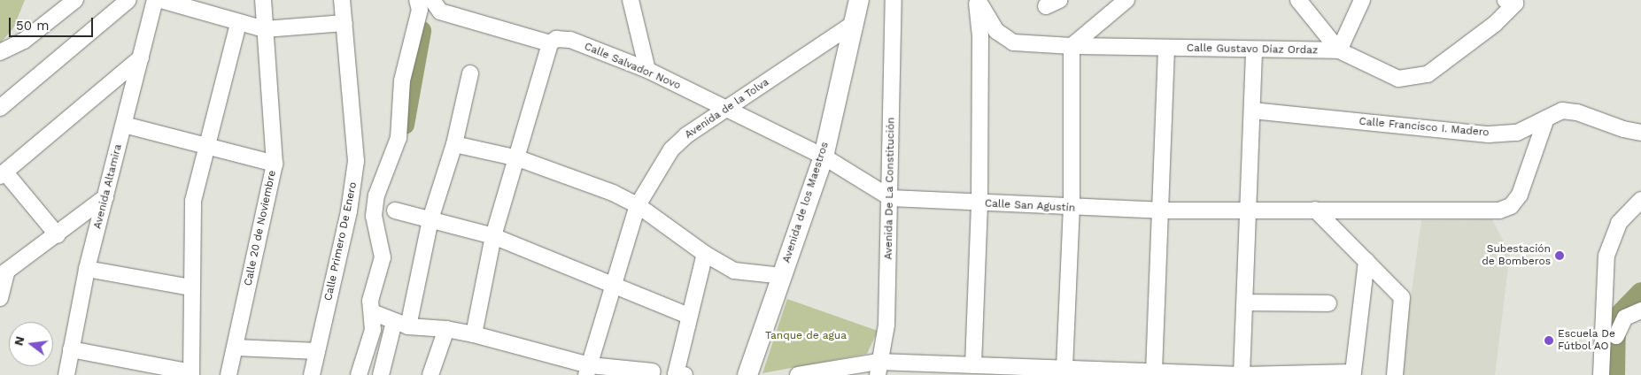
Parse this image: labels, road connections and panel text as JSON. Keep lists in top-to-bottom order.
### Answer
{
  "streets": {
    "main road": ["Avenida de los Maestros"],
    "street": [
      "Calle Gustavo Díaz Ordaz",
      "Calle Salvador Novo",
      "Avenida de la Tolva",
      "Calle Francisco I. Madero",
      "Avenida Altamira",
      "Avenida De La Constitución",
      "Calle San Agustín",
      "Calle 20 de Noviembre",
      "Calle Primero De Enero"
    ]
  },
  "crossings": [
    ["Calle Salvador Novo", "Avenida de la Tolva"],
    ["Calle Salvador Novo", "Avenida de los Maestros"],
    ["Calle Salvador Novo", "Calle San Agustín"],
    ["Avenida de la Tolva", "Avenida de los Maestros"],
    ["Calle Francisco I. Madero", "Calle San Agustín"],
    ["Avenida De La Constitución", "Calle San Agustín"],
    ["Avenida de los Maestros", "Calle San Agustín"]
  ],
  "parks": ["Tanque de agua"],
  "places": ["Subestación de Bomberos", "Escuela De Fútbol AO"],
  "scale_bar": "50 m",
  "north": "left"
}
